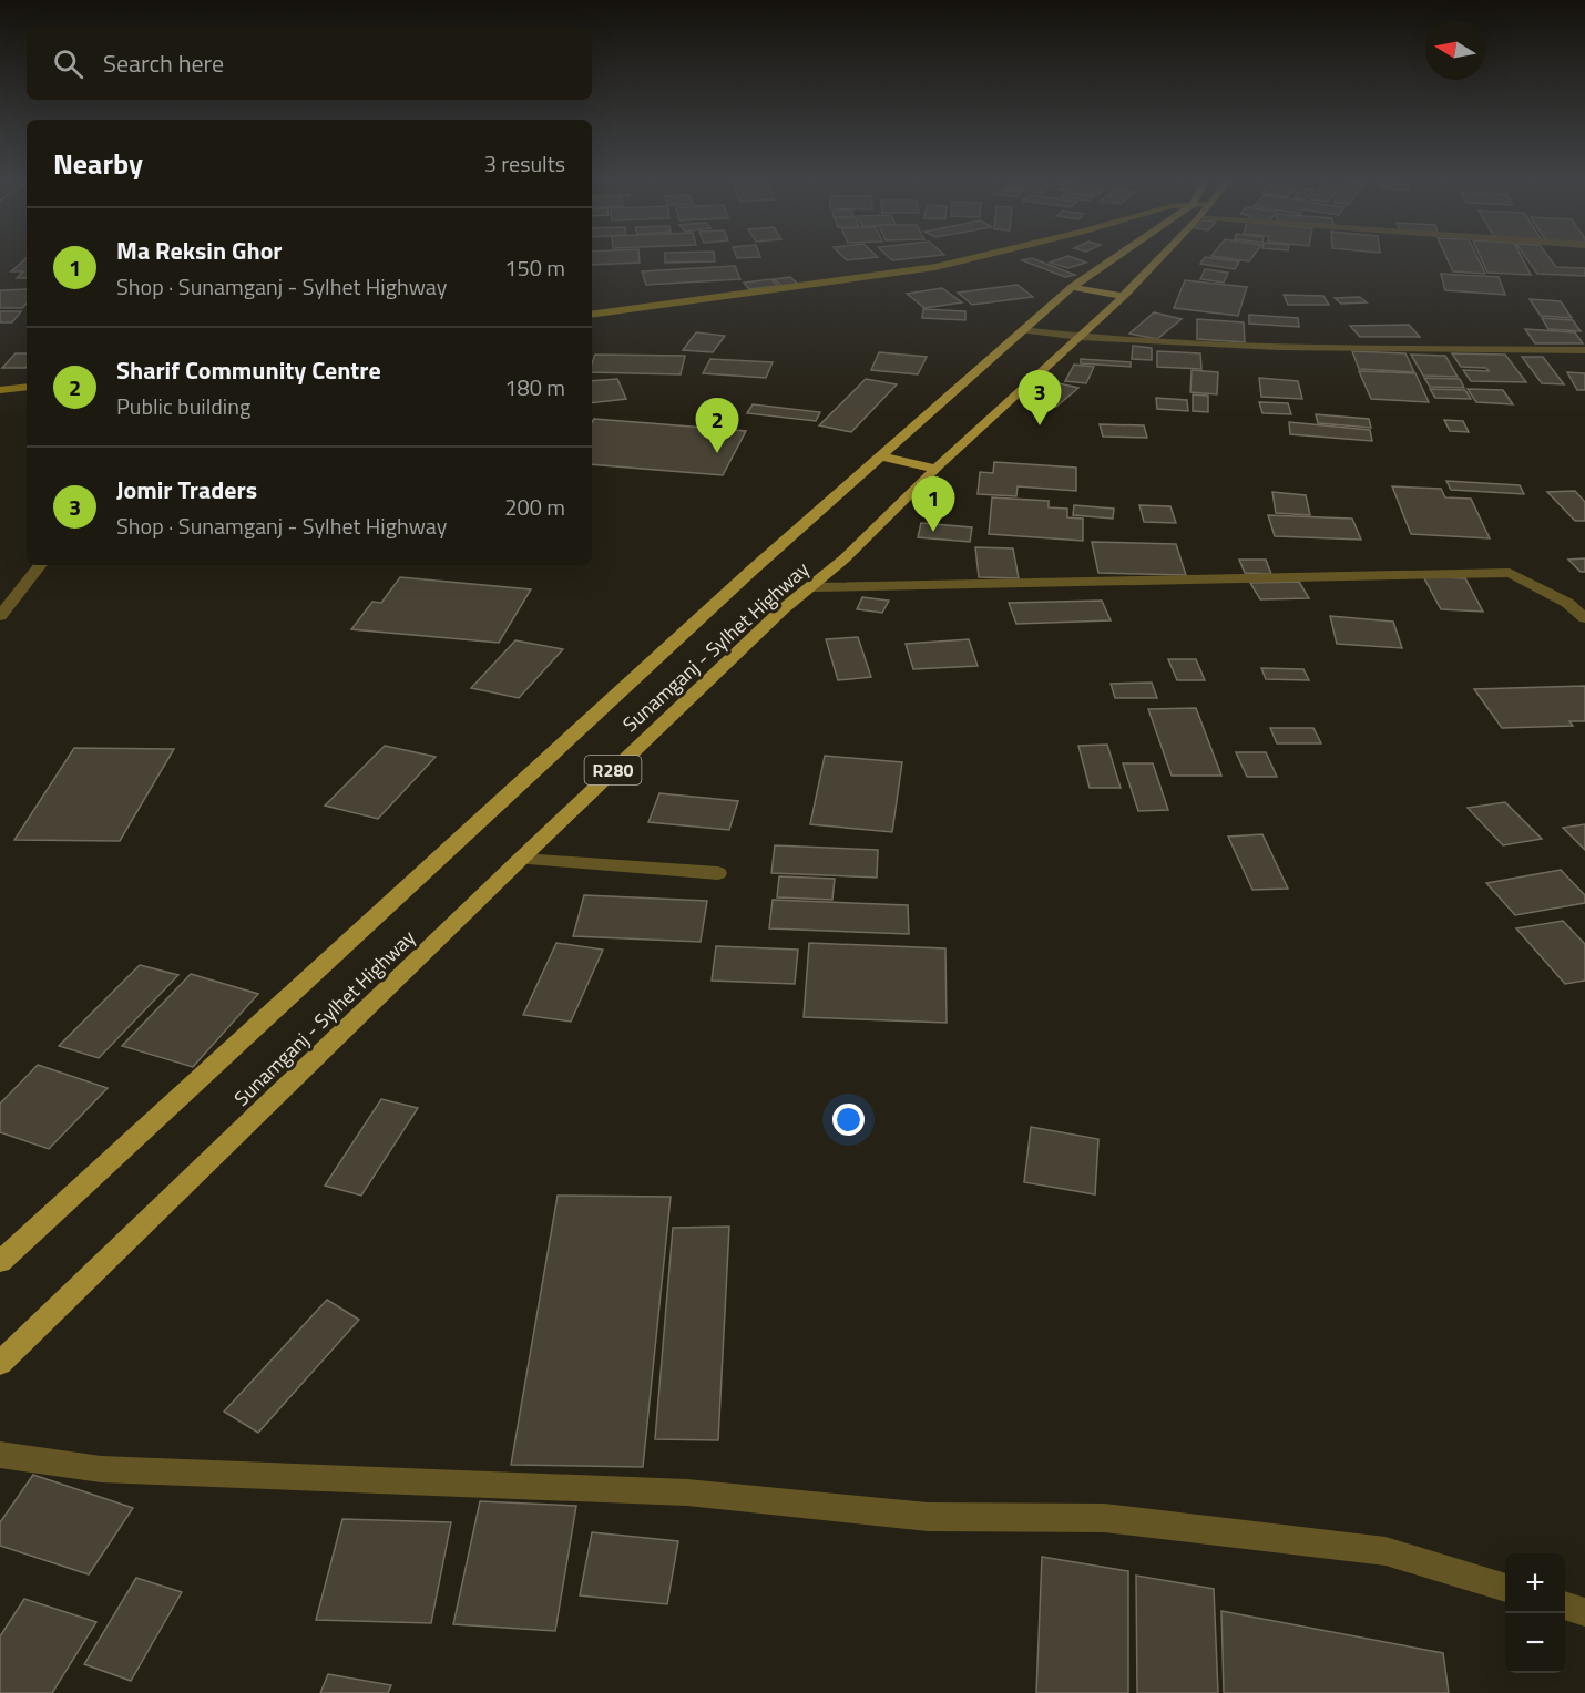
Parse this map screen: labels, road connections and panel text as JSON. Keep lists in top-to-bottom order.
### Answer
{
  "streets": {
    "main road": ["Sunamganj - Sylhet Highway", "R280"]
  },
  "north": "left",
  "page": {
    "search": "Search here",
    "heading": ["Nearby", "3 results"],
    "list": [
      {
        "mark": "1",
        "name": "Ma Reksin Ghor",
        "note": "Shop · Sunamganj - Sylhet Highway",
        "value": "150 m"
      },
      {
        "mark": "2",
        "name": "Sharif Community Centre",
        "note": "Public building",
        "value": "180 m"
      },
      {
        "mark": "3",
        "name": "Jomir Traders",
        "note": "Shop · Sunamganj - Sylhet Highway",
        "value": "200 m"
      }
    ],
    "pins": ["3", "2", "1"],
    "map_buttons": ["+", "−"]
  }
}
